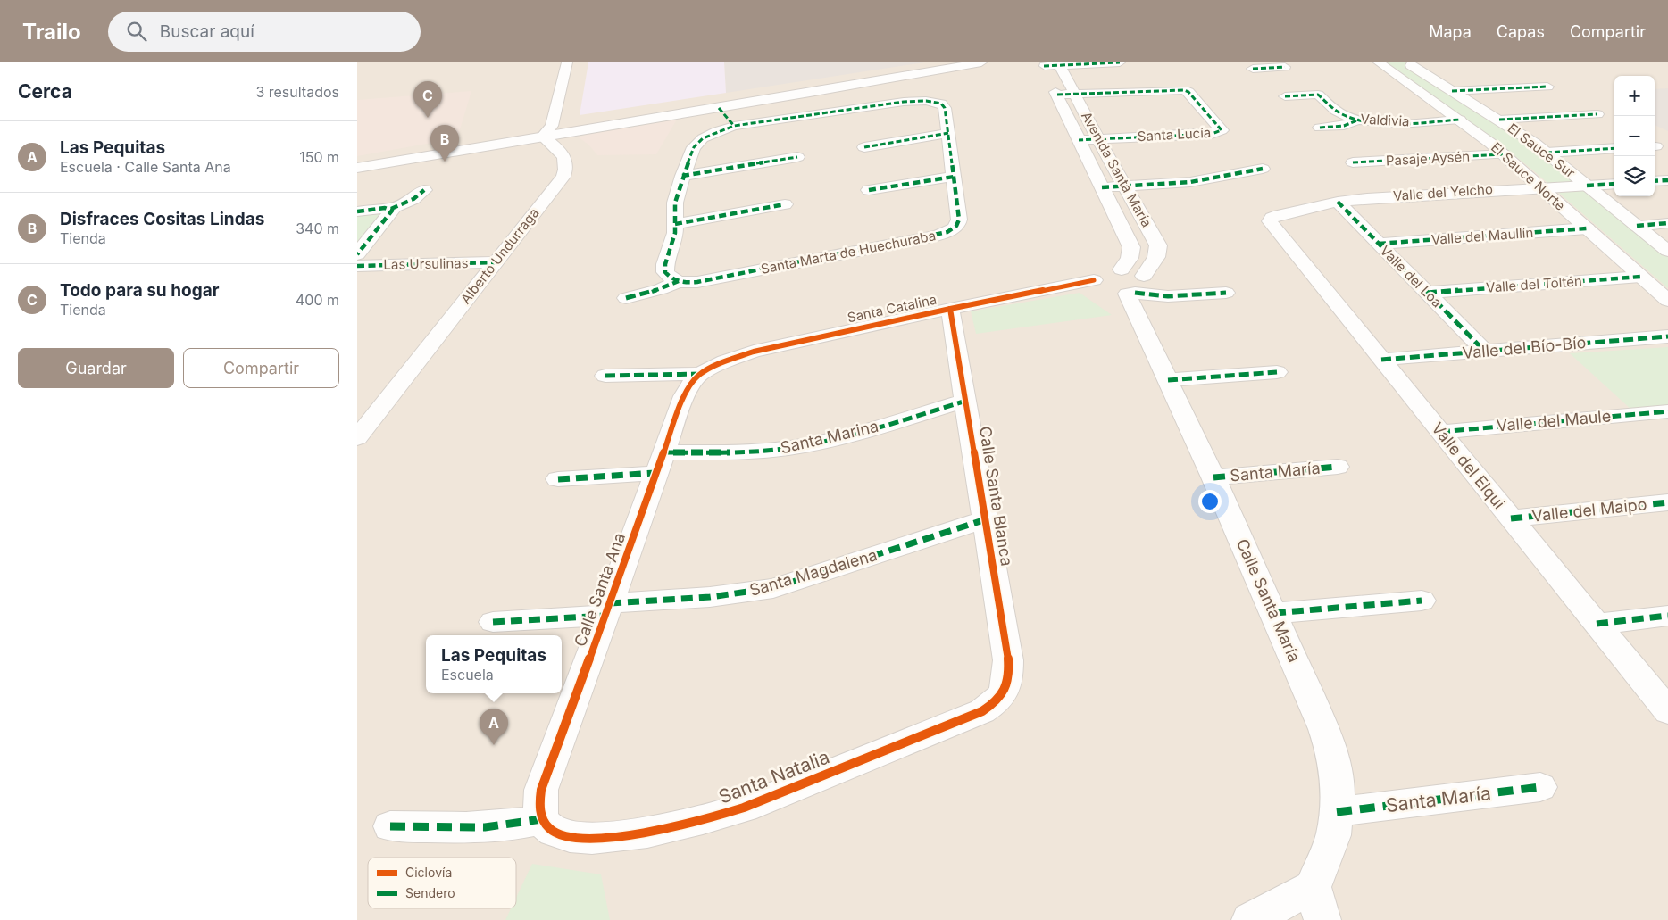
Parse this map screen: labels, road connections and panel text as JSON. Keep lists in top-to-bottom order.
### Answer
{
  "streets": {
    "street": [
      "Valdivia",
      "Santa Lucía",
      "El Sauce Sur",
      "Pasaje Aysén",
      "Avenida Santa María",
      "El Sauce Norte",
      "Valle del Yelcho",
      "Valle del Maullín",
      "Santa Marta de Huechuraba",
      "Alberto Undurraga",
      "Las Ursulinas",
      "Valle del Loa",
      "Valle del Toltén",
      "Santa Catalina",
      "Valle del Bío-Bío",
      "Valle del Maule",
      "Santa Marina",
      "Valle del Elqui",
      "Santa María",
      "Calle Santa Blanca",
      "Valle del Maipo",
      "Santa Magdalena",
      "Calle Santa Ana",
      "Calle Santa María",
      "Santa Natalia"
    ]
  },
  "crossings": [
    ["Valdivia", "El Sauce Norte"],
    ["Santa Lucía", "Avenida Santa María"],
    ["El Sauce Sur", "Valle del Yelcho"],
    ["Pasaje Aysén", "El Sauce Norte"],
    ["Avenida Santa María", "Calle Santa María"],
    ["El Sauce Norte", "Valle del Yelcho"],
    ["El Sauce Norte", "Valle del Maullín"],
    ["El Sauce Norte", "Valle del Toltén"],
    ["Valle del Yelcho", "Valle del Loa"],
    ["Valle del Yelcho", "Valle del Elqui"],
    ["Valle del Maullín", "Valle del Loa"],
    ["Alberto Undurraga", "Las Ursulinas"],
    ["Valle del Loa", "Valle del Toltén"],
    ["Valle del Loa", "Valle del Bío-Bío"],
    ["Santa Catalina", "Calle Santa Blanca"],
    ["Santa Catalina", "Calle Santa Ana"],
    ["Valle del Bío-Bío", "Valle del Elqui"],
    ["Valle del Maule", "Valle del Elqui"],
    ["Santa Marina", "Calle Santa Blanca"],
    ["Santa Marina", "Calle Santa Ana"],
    ["Valle del Elqui", "Valle del Maipo"],
    ["Santa María", "Calle Santa María"],
    ["Calle Santa Blanca", "Santa Magdalena"],
    ["Calle Santa Blanca", "Santa Natalia"],
    ["Santa Magdalena", "Calle Santa Ana"],
    ["Calle Santa Ana", "Santa Natalia"]
  ],
  "legend": ["Ciclovía", "Sendero"],
  "page": {
    "header": "Trailo",
    "search": "Buscar aquí",
    "nav": ["Mapa", "Capas", "Compartir"],
    "heading": ["Cerca", "3 resultados"],
    "map_buttons": ["+", "−"],
    "pins": ["C", "B", "A"],
    "list": [
      {
        "mark": "A",
        "name": "Las Pequitas",
        "note": "Escuela · Calle Santa Ana",
        "value": "150 m"
      },
      {
        "mark": "B",
        "name": "Disfraces Cositas Lindas",
        "note": "Tienda",
        "value": "340 m"
      },
      {
        "mark": "C",
        "name": "Todo para su hogar",
        "note": "Tienda",
        "value": "400 m"
      }
    ],
    "buttons": ["Guardar", "Compartir"],
    "popup": ["Las Pequitas", "Escuela"]
  }
}
